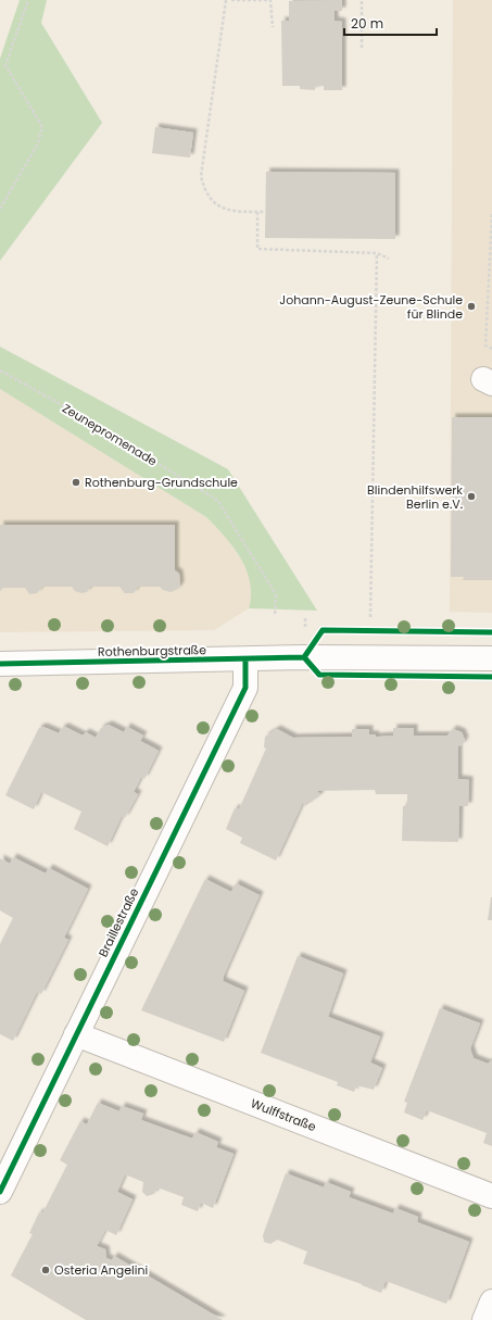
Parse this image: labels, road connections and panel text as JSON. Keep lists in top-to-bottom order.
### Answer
{
  "streets": {
    "street": ["Rothenburgstraße", "Braillestraße", "Wulffstraße"],
    "path": ["Zeunepromenade"]
  },
  "crossings": [
    ["Rothenburgstraße", "Braillestraße"],
    ["Braillestraße", "Wulffstraße"]
  ],
  "places": [
    "Johann-August-Zeune-Schule für Blinde",
    "Rothenburg-Grundschule",
    "Blindenhilfswerk Berlin e.V.",
    "Osteria Angelini"
  ],
  "scale_bar": "20 m"
}
